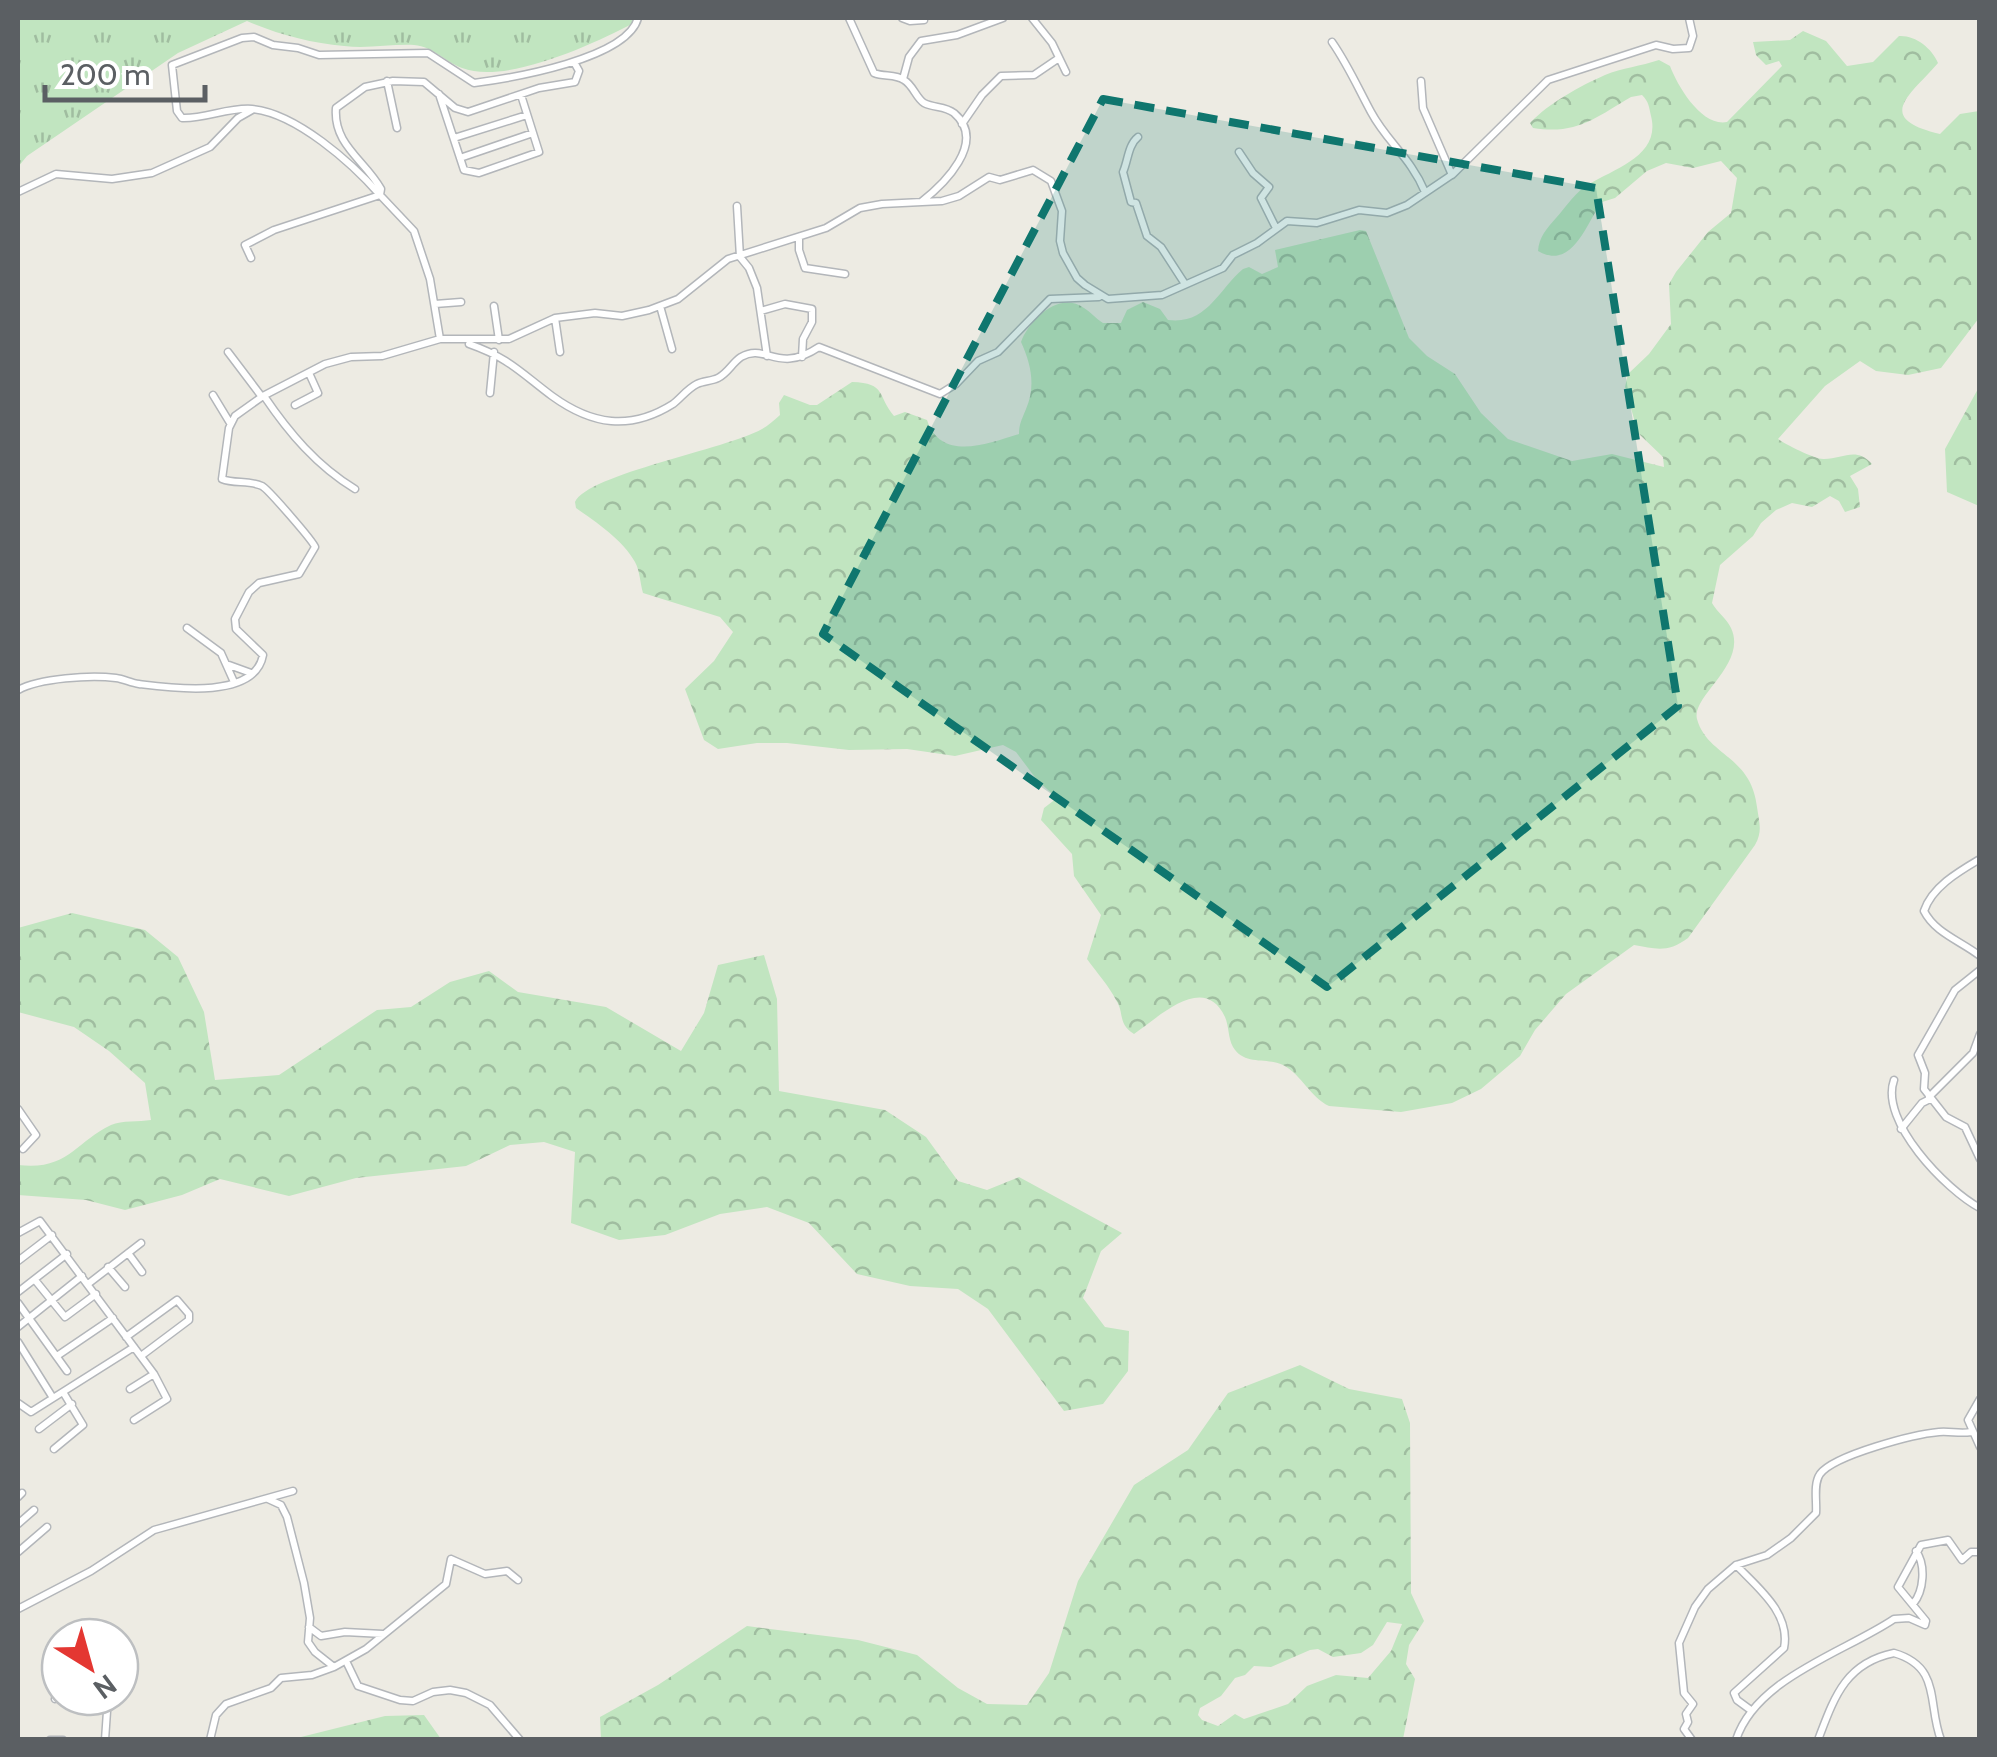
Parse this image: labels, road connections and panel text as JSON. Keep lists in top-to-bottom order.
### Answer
{
  "scale_bar": "200 m",
  "north": "bottom right"
}
